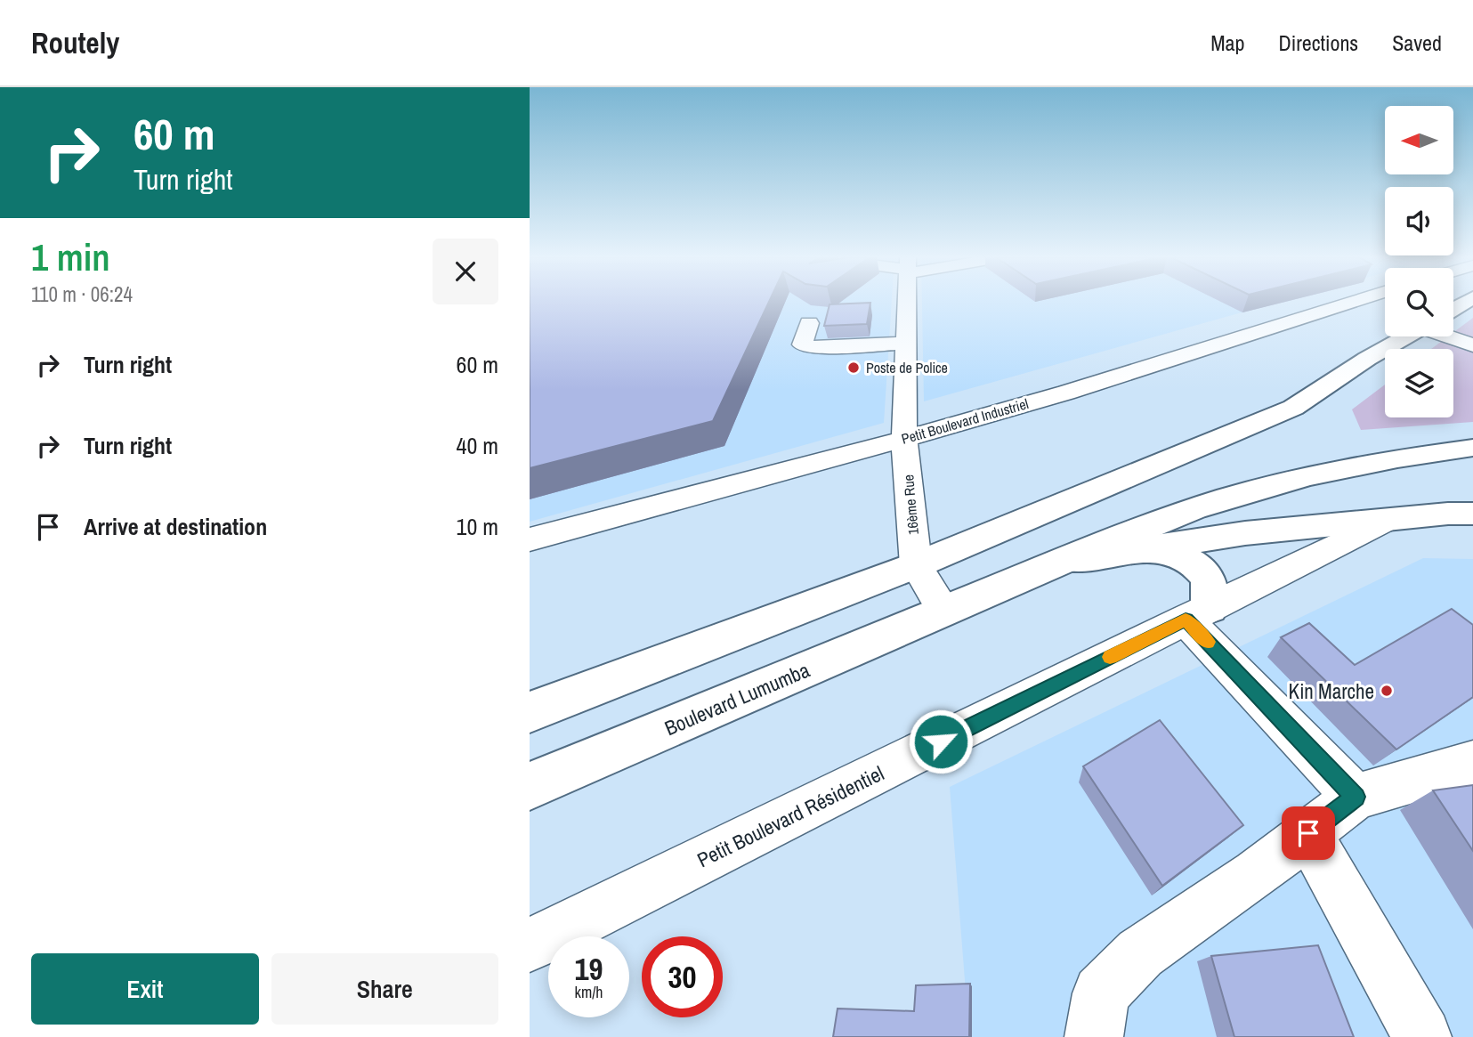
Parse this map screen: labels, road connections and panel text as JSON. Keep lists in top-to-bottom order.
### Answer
{
  "streets": {
    "main road": ["Boulevard Lumumba"],
    "street": ["Petit Boulevard Industriel", "16ème Rue", "Petit Boulevard Résidentiel"]
  },
  "crossings": [
    ["Petit Boulevard Industriel", "16ème Rue"]
  ],
  "places": ["Poste de Police", "Kin Marche"],
  "north": "left",
  "page": {
    "header": "Routely",
    "nav": ["Map", "Directions", "Saved"],
    "turn": ["60 m", "Turn right"],
    "heading": ["1 min", "110 m · 06:24"],
    "list": [
      {
        "name": "Turn right",
        "value": "60 m"
      },
      {
        "name": "Turn right",
        "value": "40 m"
      },
      {
        "name": "Arrive at destination",
        "value": "10 m"
      }
    ],
    "speed": "19 km/h",
    "limit": "30",
    "buttons": ["Exit", "Share"]
  }
}
